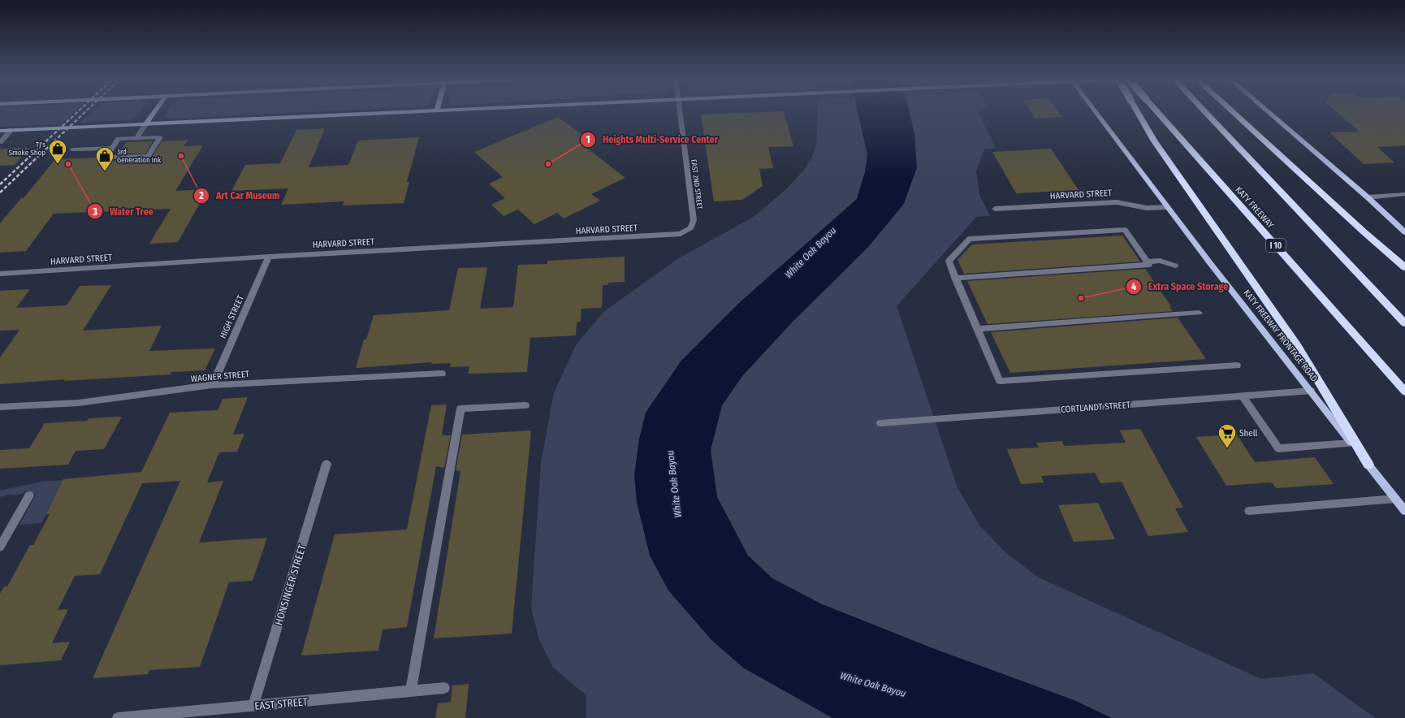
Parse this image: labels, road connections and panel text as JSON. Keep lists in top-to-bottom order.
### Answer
{
  "streets": {
    "highway": ["KATY FREEWAY", "I 10"],
    "main road": ["KATY FREEWAY FRONTAGE ROAD"],
    "street": [
      "EAST 2ND STREET",
      "HARVARD STREET",
      "HIGH STREET",
      "WAGNER STREET",
      "CORTLANDT STREET",
      "HONSINGER STREET",
      "EAST STREET"
    ]
  },
  "crossings": [
    ["EAST 2ND STREET", "HARVARD STREET"],
    ["HARVARD STREET", "HIGH STREET"],
    ["HARVARD STREET", "KATY FREEWAY FRONTAGE ROAD"],
    ["HIGH STREET", "WAGNER STREET"],
    ["KATY FREEWAY FRONTAGE ROAD", "CORTLANDT STREET"],
    ["HONSINGER STREET", "EAST STREET"]
  ],
  "water": ["White Oak Bayou"],
  "places": {
    "other": [
      "Art Car Museum",
      "Water Tree",
      "Heights Multi-Service Center",
      "Extra Space Storage"
    ],
    "shop": ["TJ's Smoke Shop", "3rd Generation Ink"],
    "supermarket": ["Shell"]
  }
}
